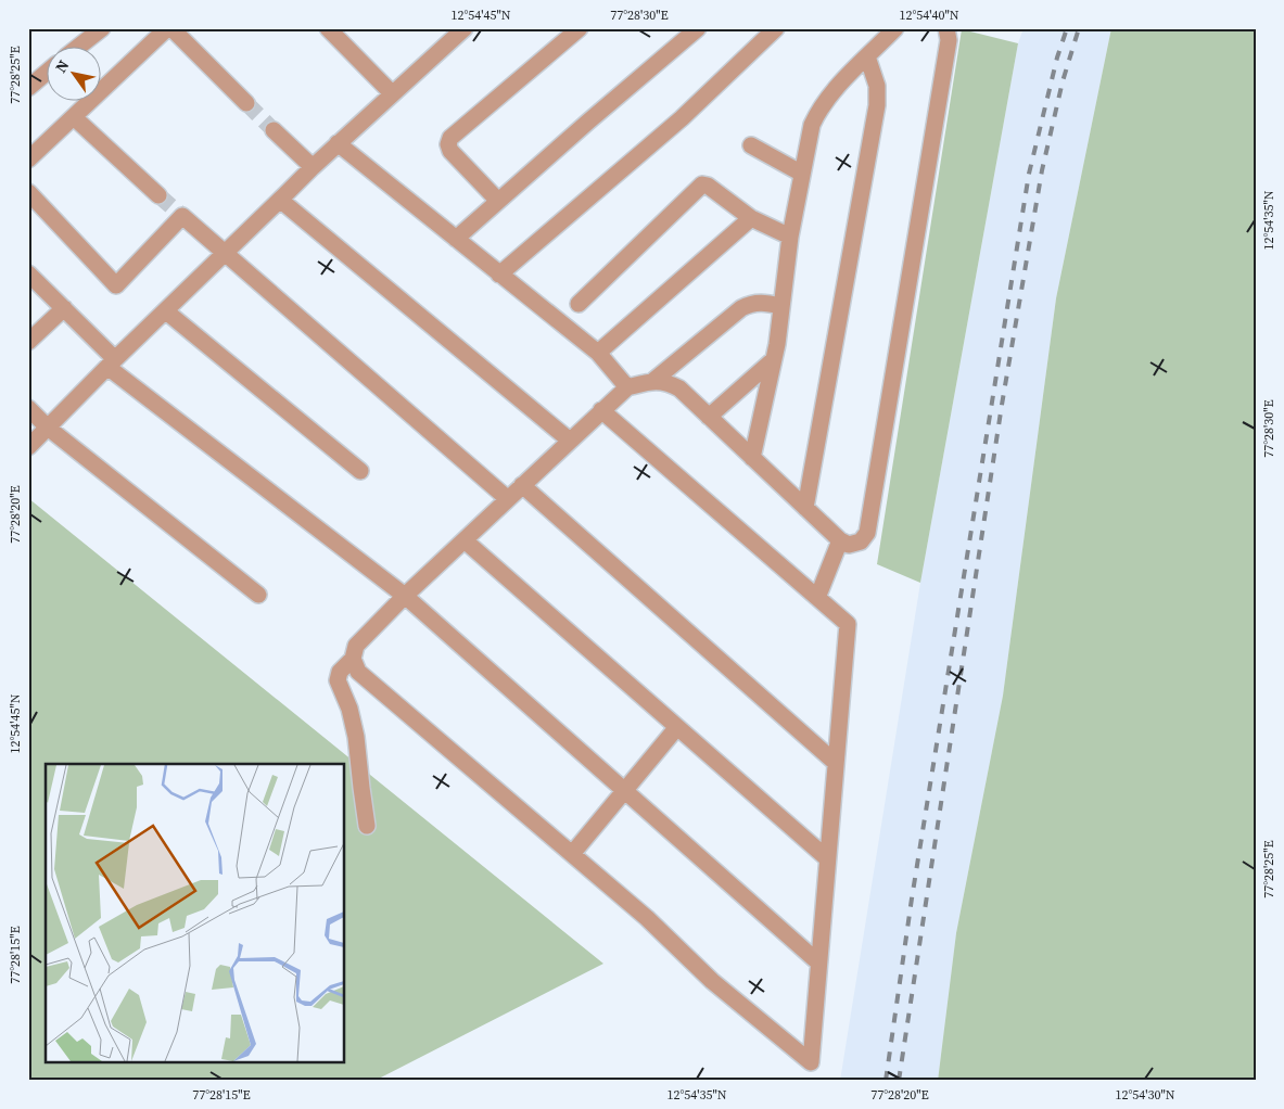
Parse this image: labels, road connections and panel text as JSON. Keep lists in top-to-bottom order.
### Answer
{
  "north": "top left",
  "coordinates": [
    "12°54'45\"N",
    "77°28'30\"E",
    "12°54'40\"N",
    "77°28'25\"E",
    "12°54'35\"N",
    "77°28'20\"E",
    "77°28'15\"E",
    "12°54'30\"N"
  ]
}
